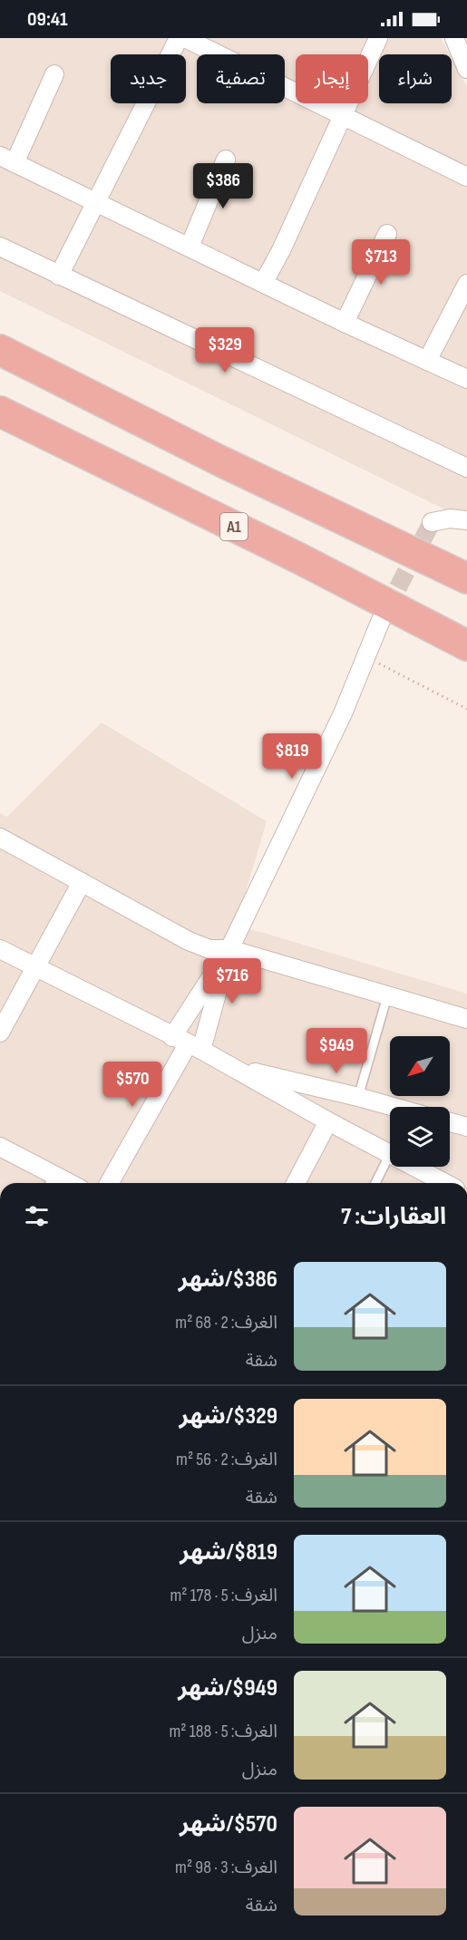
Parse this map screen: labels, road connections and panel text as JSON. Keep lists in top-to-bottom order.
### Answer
{
  "streets": {
    "highway": ["A1"]
  },
  "north": "bottom left",
  "page": {
    "status": "09:41",
    "chip": [
      "شراء",
      "إيجار",
      "تصفية",
      "جديد"
    ],
    "price": [
      "$386",
      "$713",
      "$329",
      "$819",
      "$716",
      "$949",
      "$570"
    ],
    "heading": "العقارات: 7",
    "list": [
      {
        "name": "$386/شهر",
        "note": "الغرف: 2 · 68 m² · شقة"
      },
      {
        "name": "$329/شهر",
        "note": "الغرف: 2 · 56 m² · شقة"
      },
      {
        "name": "$819/شهر",
        "note": "الغرف: 5 · 178 m² · منزل"
      },
      {
        "name": "$949/شهر",
        "note": "الغرف: 5 · 188 m² · منزل"
      },
      {
        "name": "$570/شهر",
        "note": "الغرف: 3 · 98 m² · شقة"
      }
    ]
  }
}
